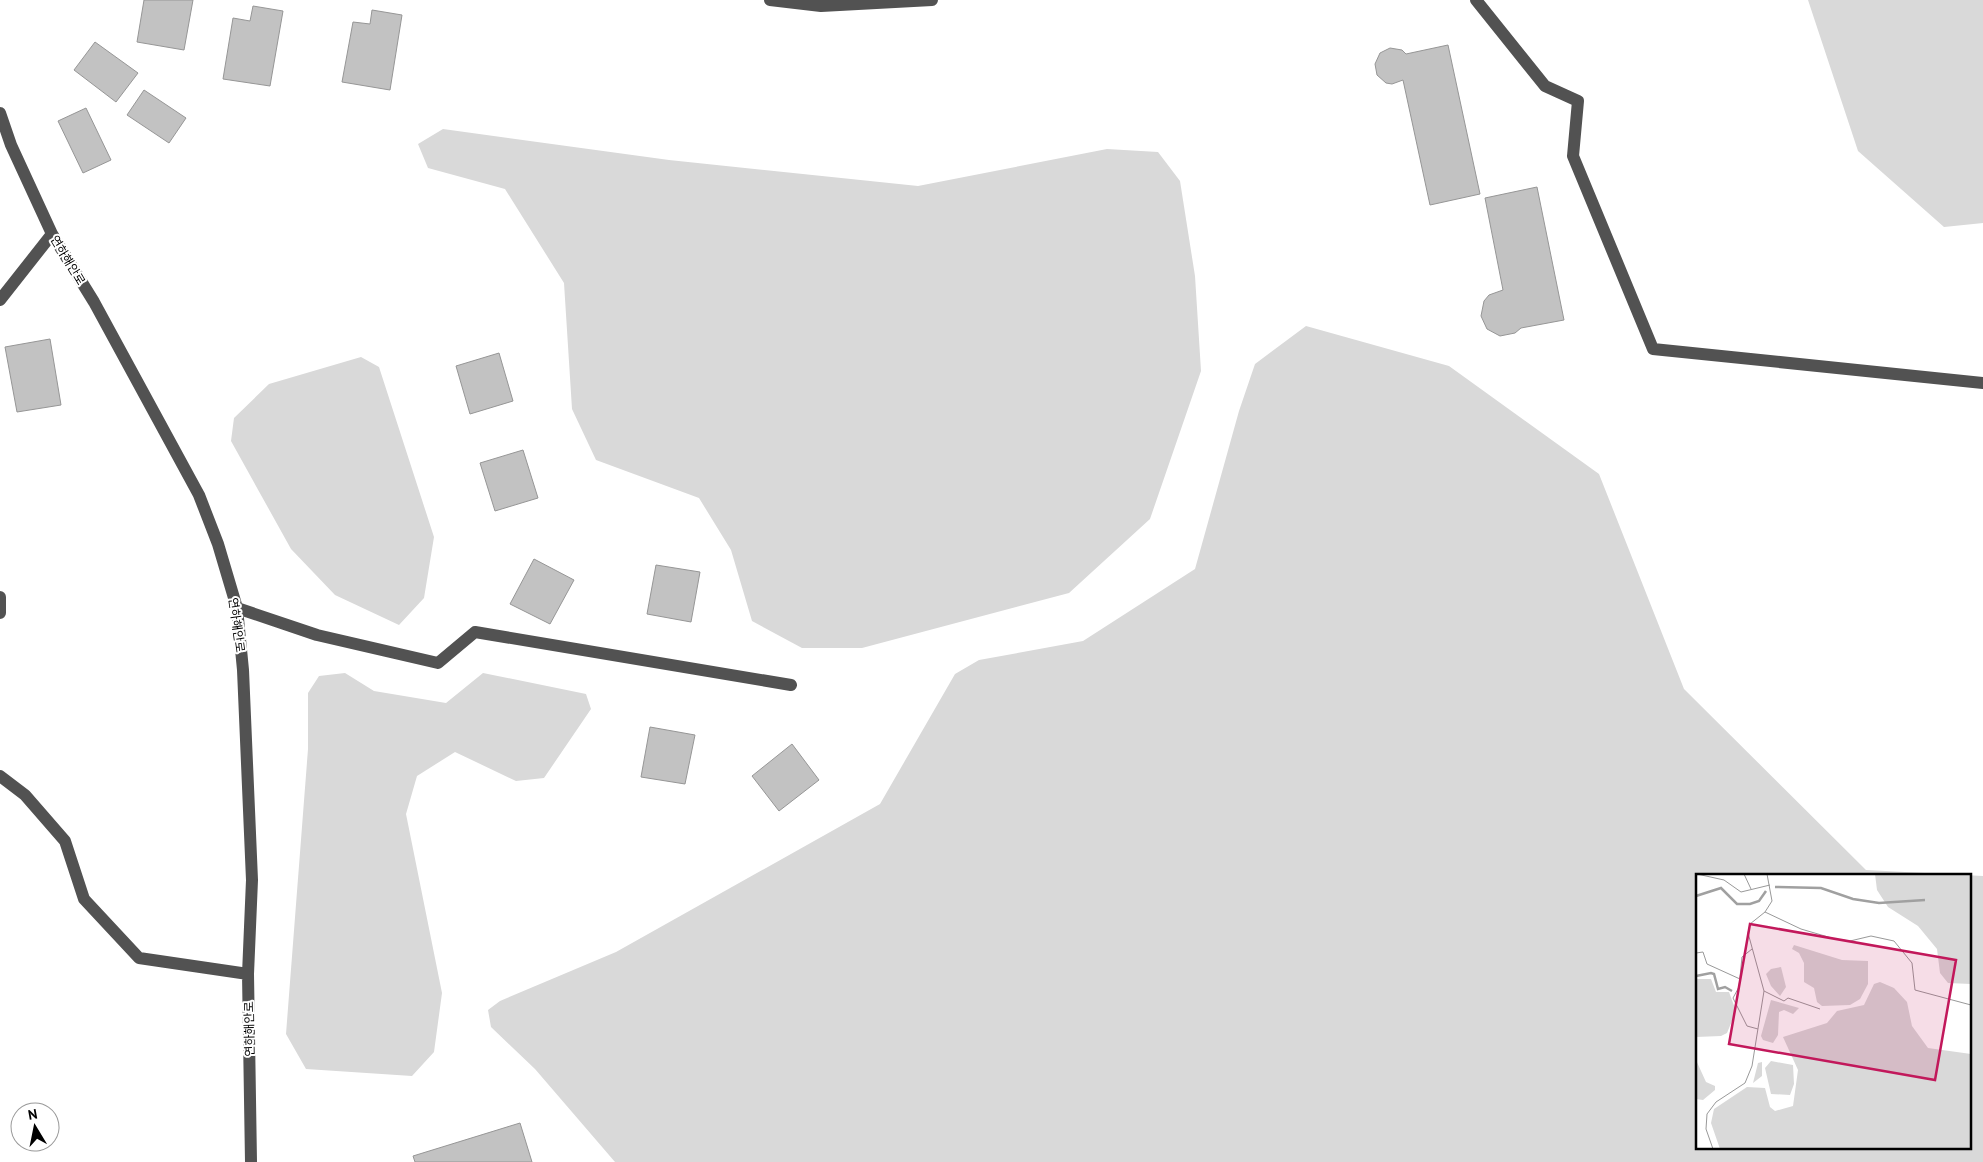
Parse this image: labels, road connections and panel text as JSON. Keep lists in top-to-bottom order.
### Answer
{
  "streets": {
    "street": ["연하해안로"]
  },
  "north": "top"
}
